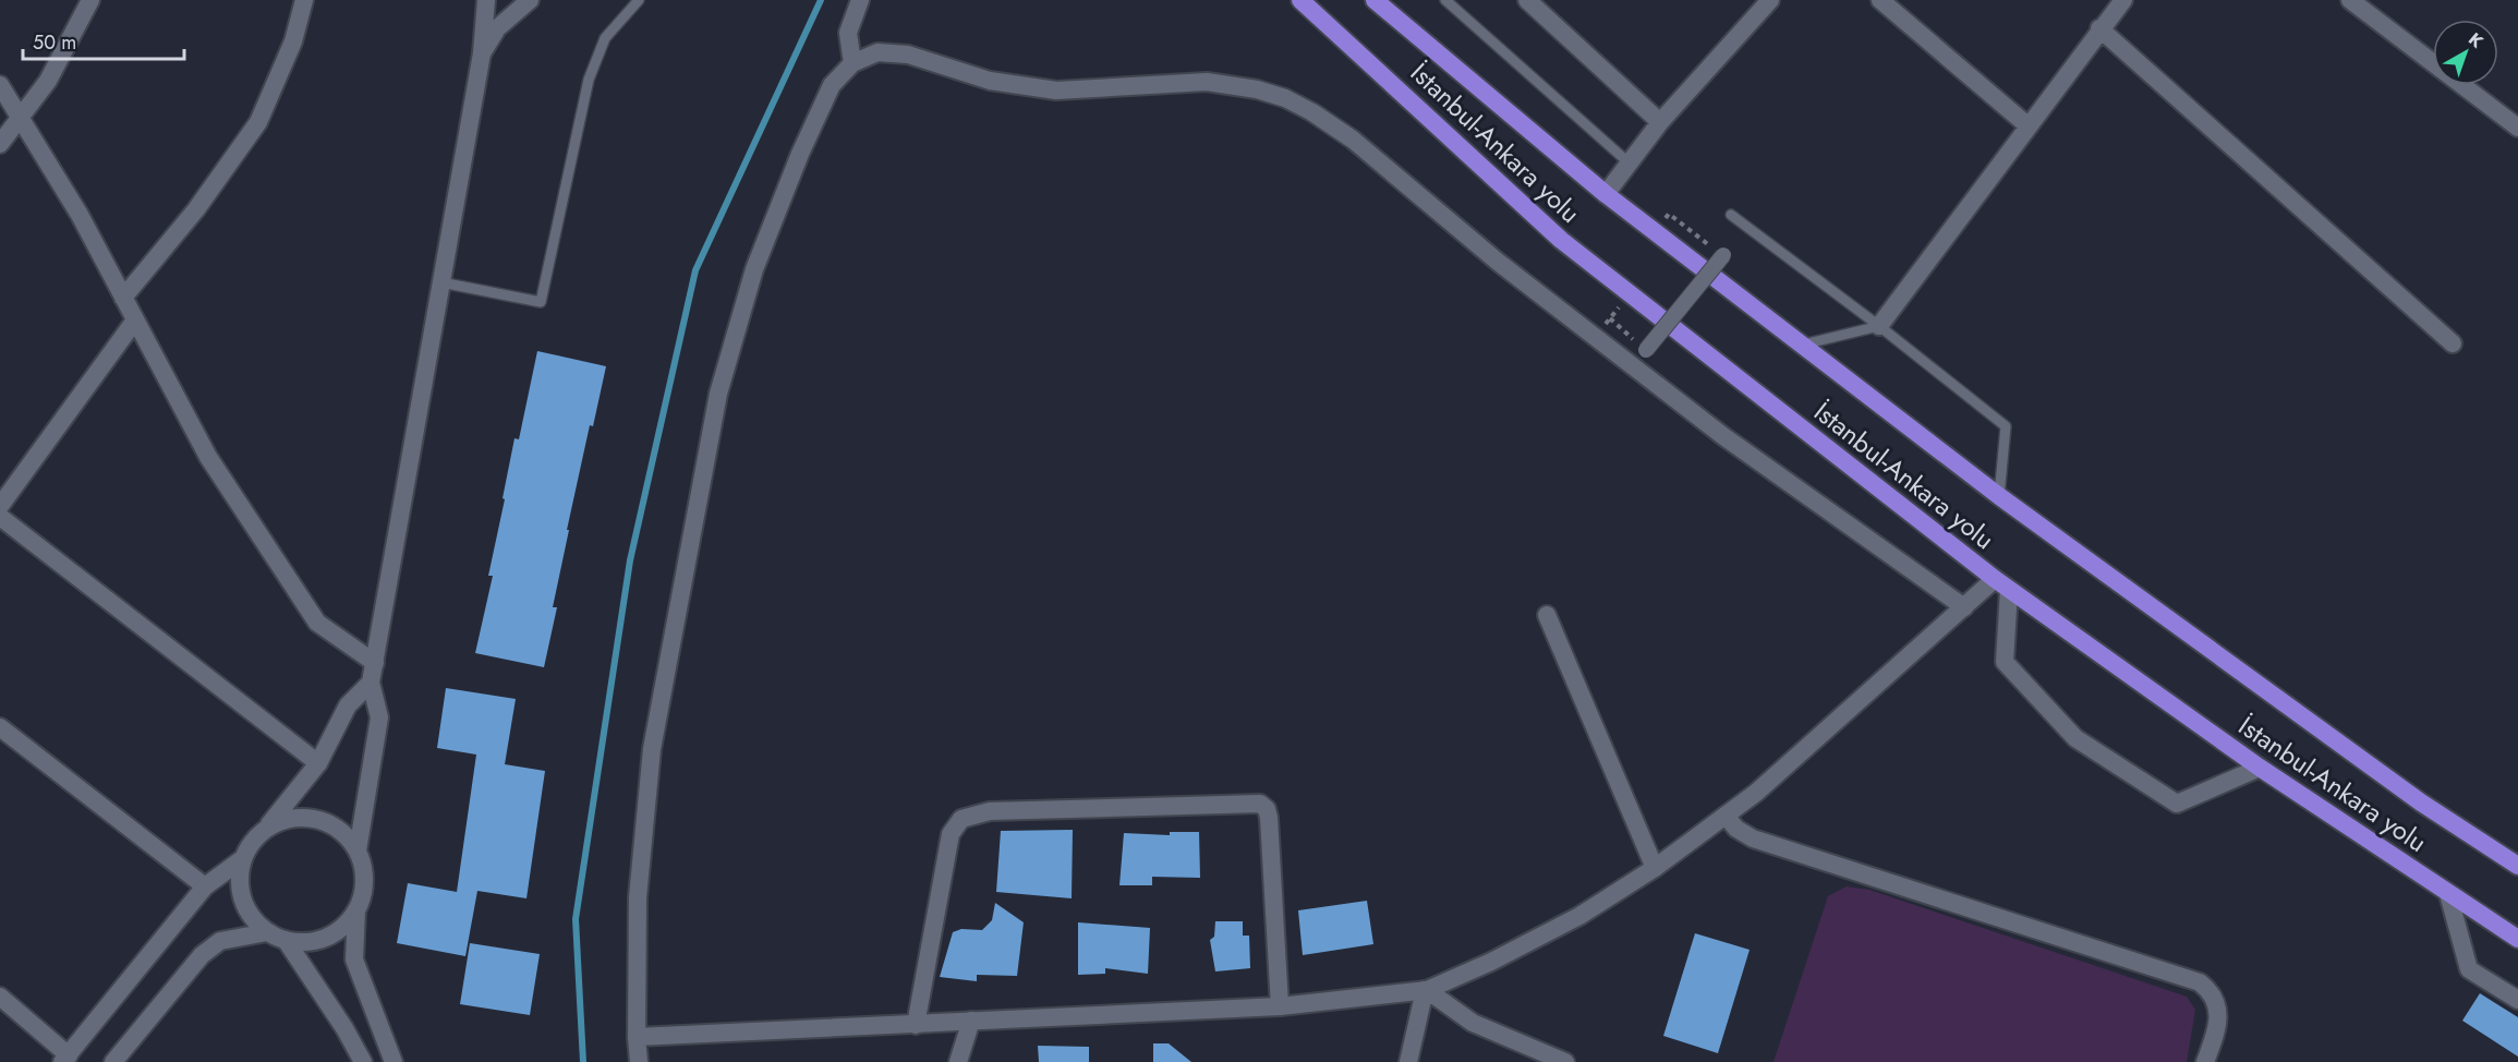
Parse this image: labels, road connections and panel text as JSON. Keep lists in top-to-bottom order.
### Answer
{
  "streets": {
    "highway": ["İstanbul-Ankara yolu"]
  },
  "scale_bar": "50 m",
  "north": "top right"
}
